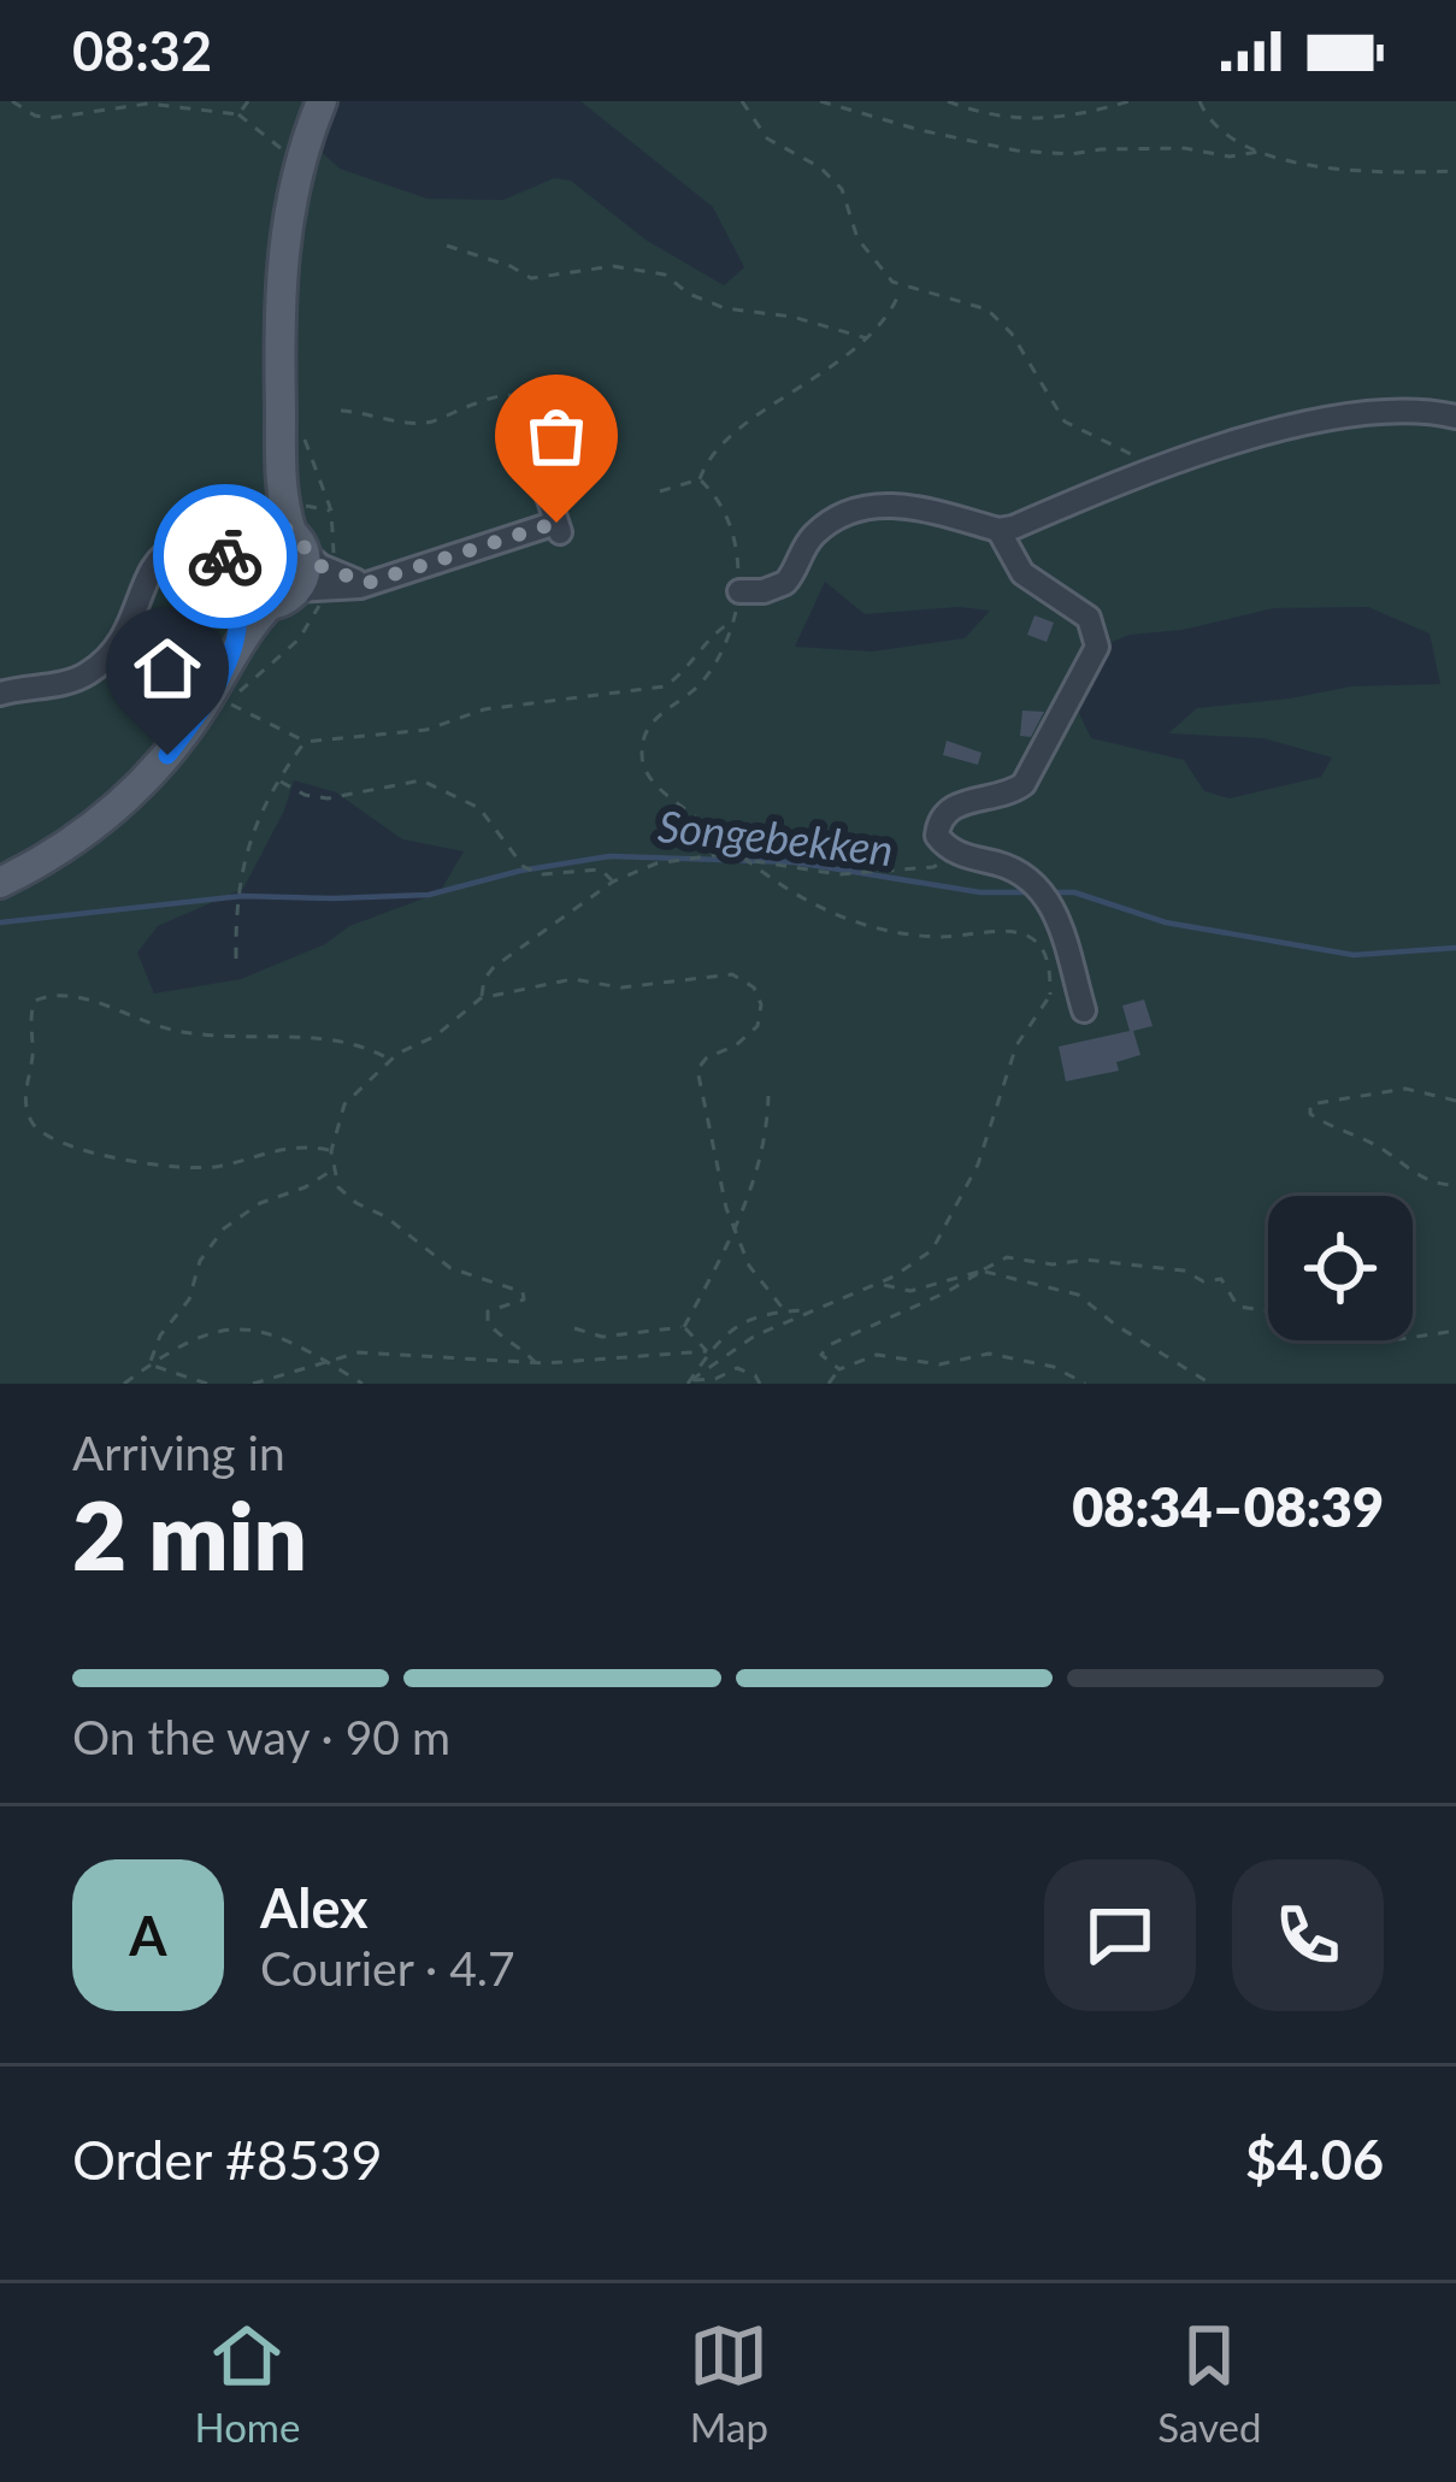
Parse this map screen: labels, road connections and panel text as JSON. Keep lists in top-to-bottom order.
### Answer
{
  "water": ["Songebekken"],
  "page": {
    "status": "08:32",
    "heading": ["2 min", "Arriving in", "08:34–08:39"],
    "panel": [
      "Alex",
      "Courier · 4.7",
      "Order #8539",
      "$4.06"
    ],
    "bar": "On the way · 90 m",
    "round": "A",
    "tabs": ["Home", "Map", "Saved"]
  }
}
